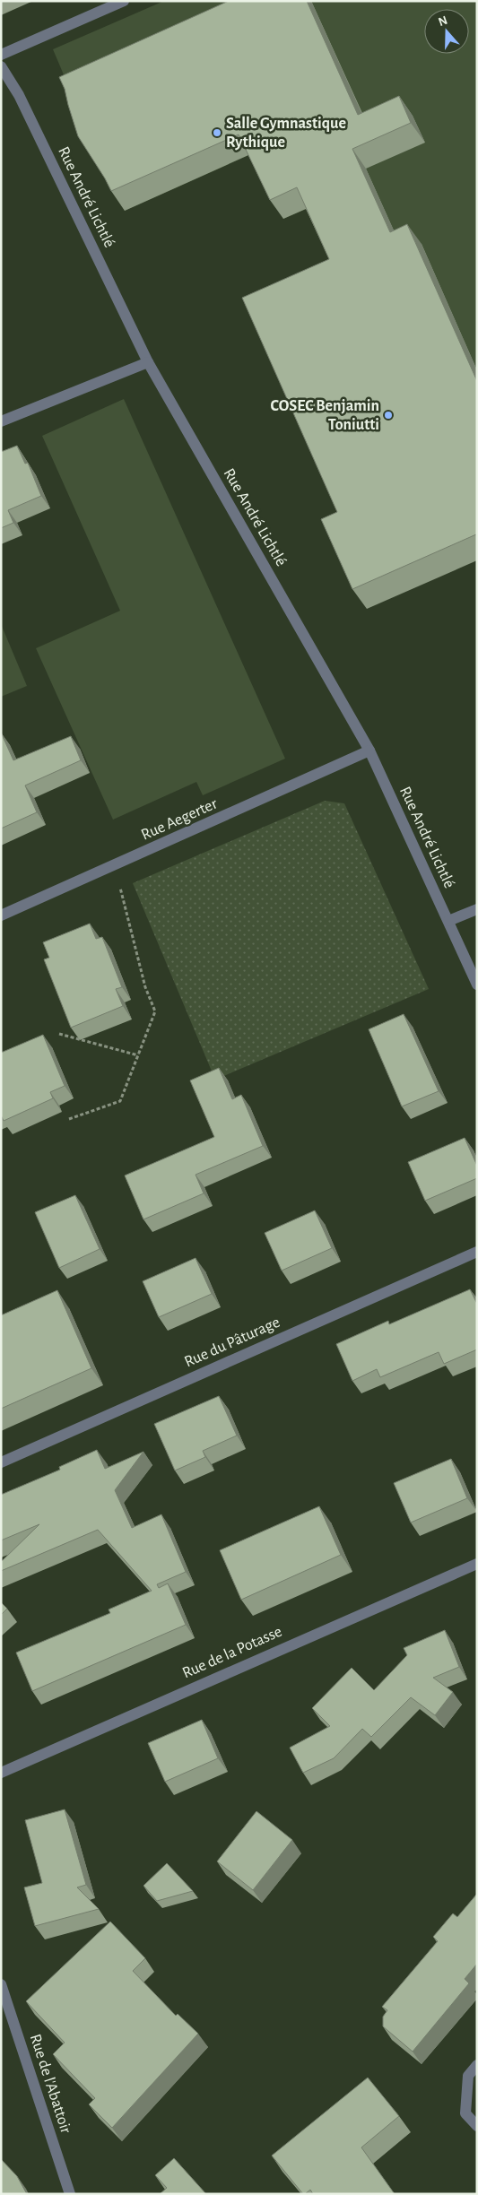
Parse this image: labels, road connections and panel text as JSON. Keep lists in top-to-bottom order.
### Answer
{
  "streets": {
    "street": [
      "Rue André Lichtlé",
      "Rue Aegerter",
      "Rue du Pâturage",
      "Rue de la Potasse",
      "Rue de l'Abattoir"
    ]
  },
  "crossings": [
    ["Rue André Lichtlé", "Rue Aegerter"]
  ],
  "places": ["Salle Gymnastique Rythique", "COSEC Benjamin Toniutti"],
  "north": "top"
}
